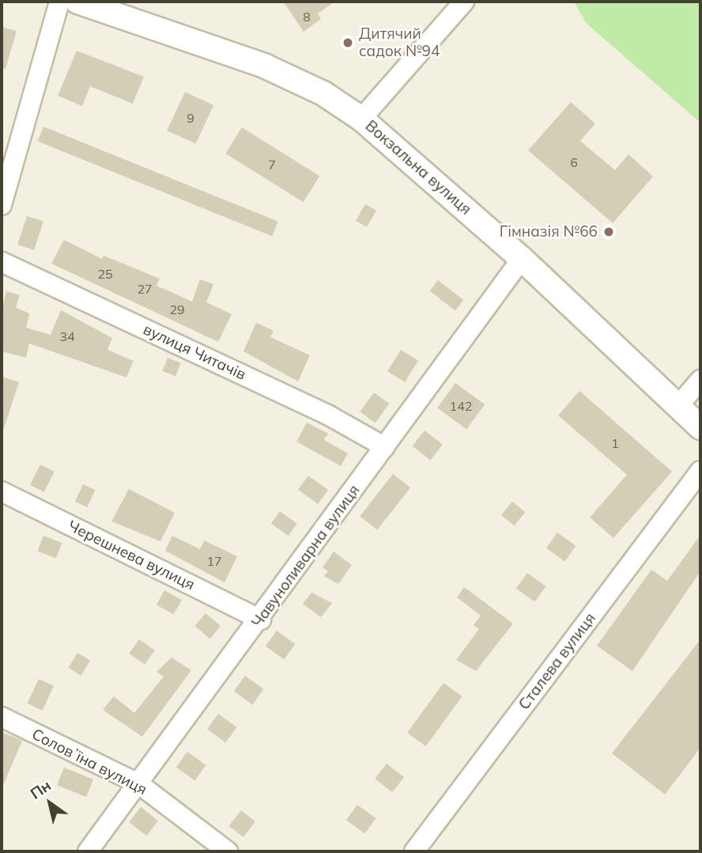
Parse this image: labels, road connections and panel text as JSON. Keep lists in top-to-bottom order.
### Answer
{
  "streets": {
    "street": [
      "Вокзальна вулиця",
      "вулиця Читачів",
      "Черешнева вулиця",
      "Чавуноливарна вулиця",
      "Сталева вулиця",
      "Соловʼїна вулиця"
    ]
  },
  "crossings": [
    ["Вокзальна вулиця", "Чавуноливарна вулиця"],
    ["вулиця Читачів", "Чавуноливарна вулиця"],
    ["Черешнева вулиця", "Чавуноливарна вулиця"],
    ["Чавуноливарна вулиця", "Соловʼїна вулиця"]
  ],
  "places": ["Дитячий садок №94", "Гімназія №66"],
  "house_numbers": [
    "8",
    "9",
    "6",
    "7",
    "25",
    "27",
    "29",
    "34",
    "142",
    "1",
    "17"
  ],
  "north": "top left"
}
